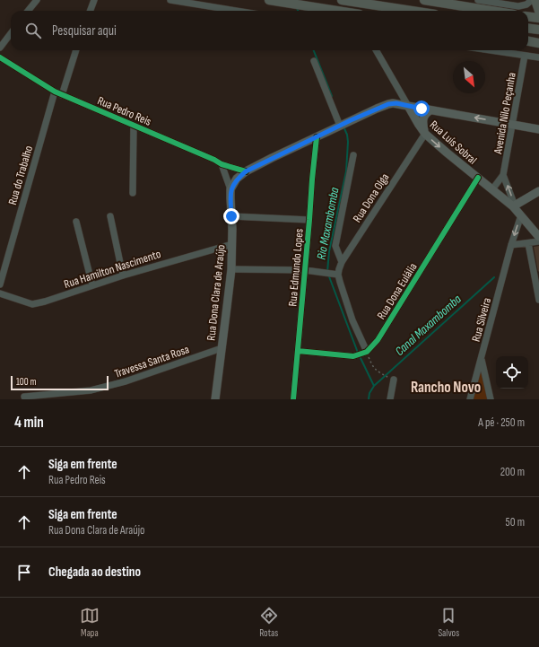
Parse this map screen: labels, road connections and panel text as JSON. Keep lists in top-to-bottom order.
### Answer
{
  "streets": {
    "main road": ["Rua Luís Sobral", "Rua Dona Clara de Araújo"],
    "street": [
      "Rua Pedro Reis",
      "Avenida Nilo Peçanha",
      "Rua do Trabalho",
      "Rua Dona Olga",
      "Rua Edmundo Lopes",
      "Rua Hamilton Nascimento",
      "Rua Dona Eulália",
      "Rua Silveira",
      "Travessa Santa Rosa"
    ]
  },
  "crossings": [
    ["Rua Pedro Reis", "Rua do Trabalho"],
    ["Avenida Nilo Peçanha", "Rua Luís Sobral"],
    ["Rua Luís Sobral", "Rua Dona Olga"],
    ["Rua Luís Sobral", "Rua Dona Eulália"],
    ["Rua Luís Sobral", "Rua Silveira"],
    ["Rua Edmundo Lopes", "Rua Dona Eulália"],
    ["Rua Hamilton Nascimento", "Rua Dona Clara de Araújo"],
    ["Rua Dona Clara de Araújo", "Travessa Santa Rosa"]
  ],
  "districts": ["Rancho Novo"],
  "water": ["Rio Maxambomba", "Canal Maxambomba"],
  "scale_bar": "100 m",
  "north": "bottom right",
  "page": {
    "search": "Pesquisar aqui",
    "scale": "100 m",
    "heading": ["4 min", "A pé · 250 m"],
    "list": [
      ["Siga em frente", "Rua Pedro Reis", "200 m"],
      ["Siga em frente", "Rua Dona Clara de Araújo", "50 m"],
      "Chegada ao destino"
    ],
    "nav": ["Mapa", "Rotas", "Salvos"]
  }
}
